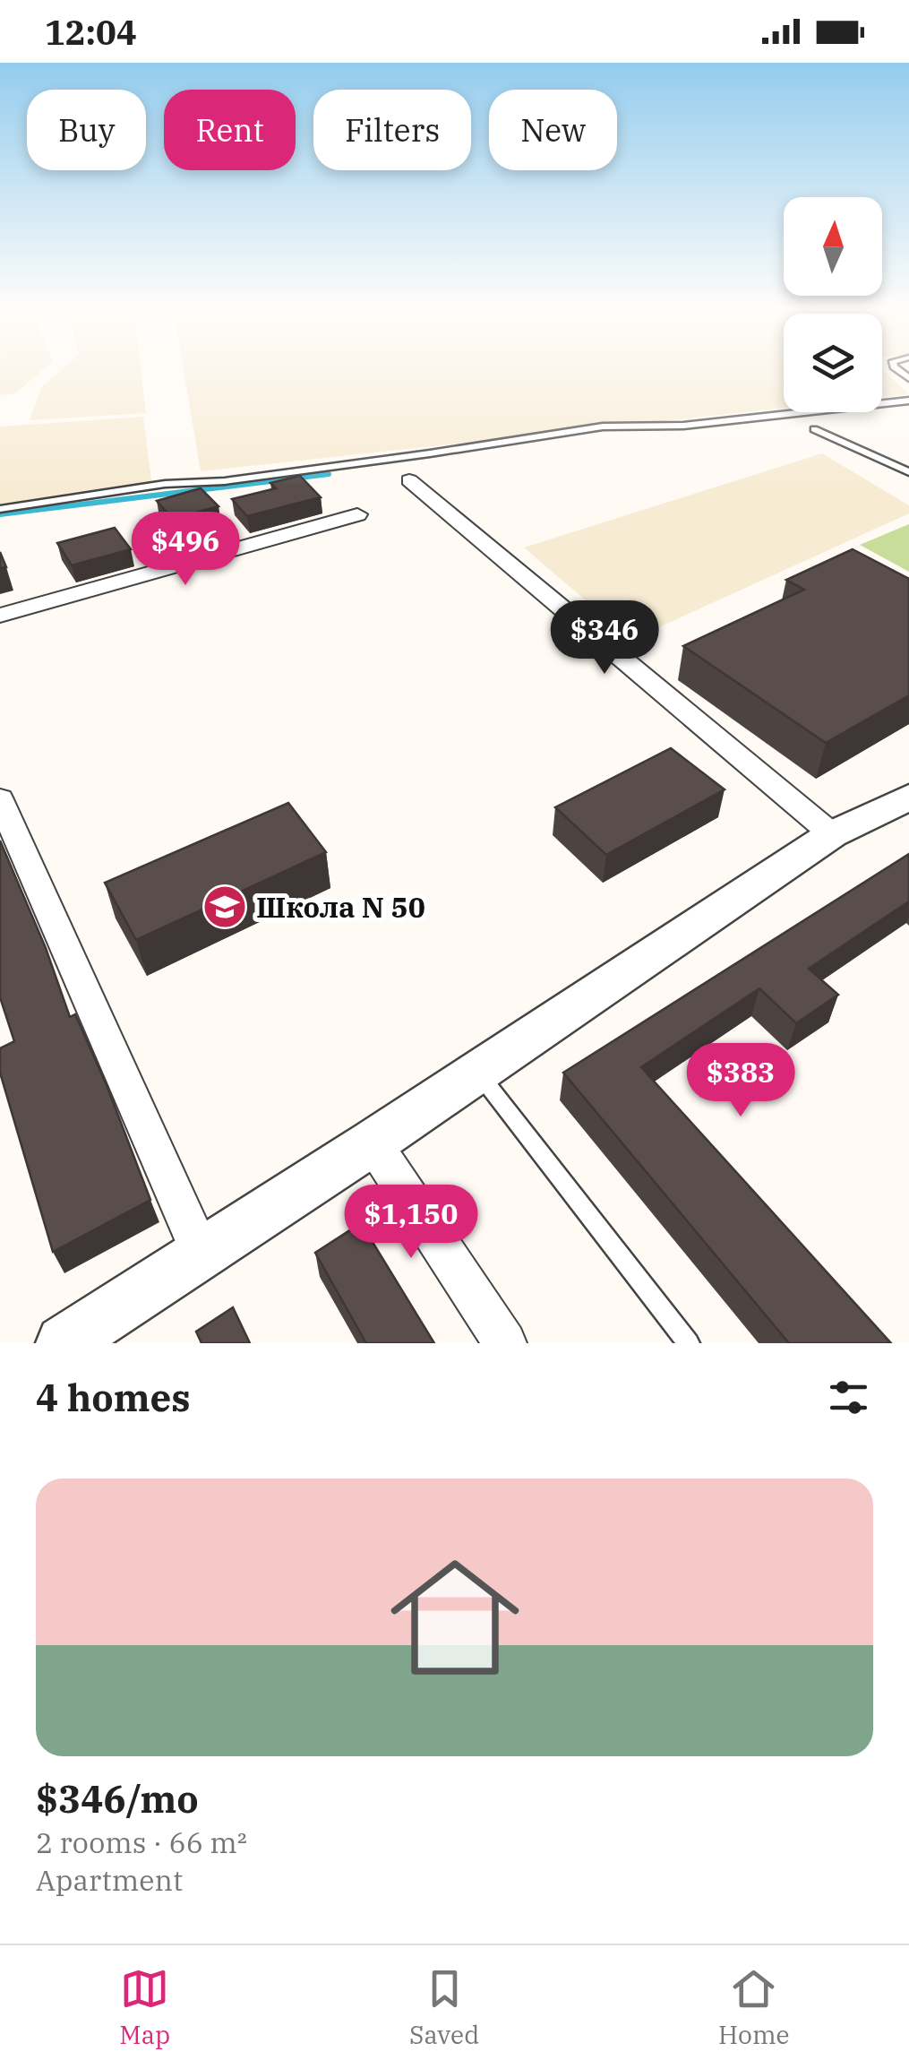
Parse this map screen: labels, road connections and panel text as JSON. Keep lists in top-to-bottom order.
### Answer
{
  "places": {
    "school or university": ["Школа N 50"]
  },
  "north": "top",
  "page": {
    "status": "12:04",
    "chip": [
      "Buy",
      "Rent",
      "Filters",
      "New"
    ],
    "price": [
      "$496",
      "$346",
      "$383",
      "$1,150"
    ],
    "heading": "4 homes",
    "list": [
      {
        "name": "$346/mo",
        "note": "2 rooms · 66 m² · Apartment"
      }
    ],
    "tabs": ["Map", "Saved", "Home"]
  }
}
